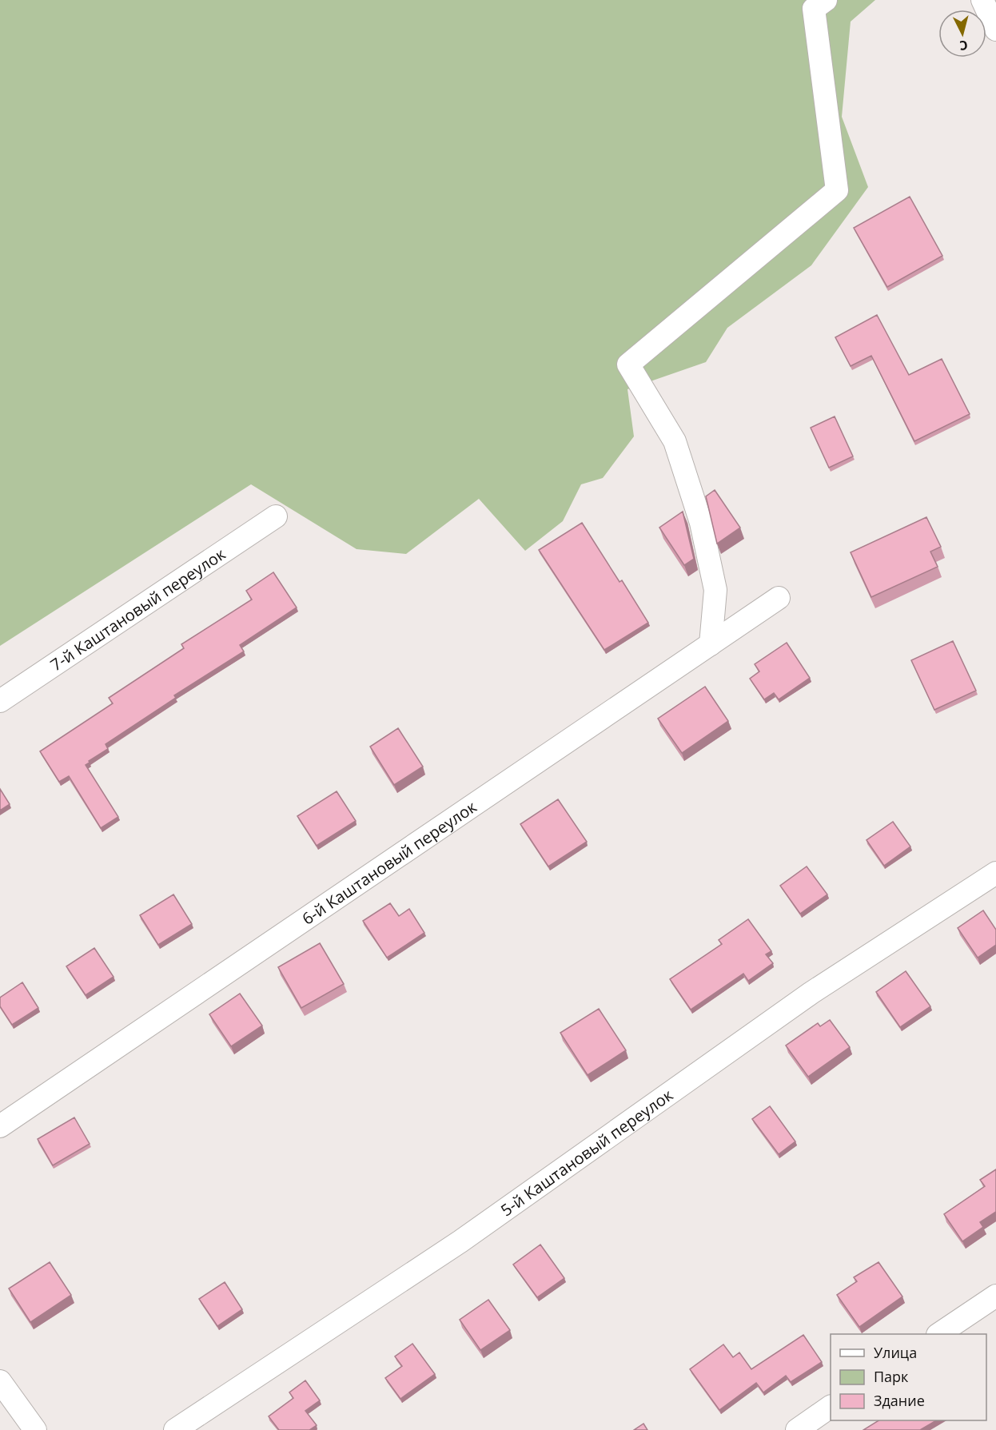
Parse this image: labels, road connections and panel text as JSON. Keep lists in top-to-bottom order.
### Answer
{
  "streets": {
    "street": ["7-й Каштановый переулок", "6-й Каштановый переулок", "5-й Каштановый переулок"]
  },
  "legend": ["Улица", "Парк", "Здание"],
  "north": "bottom"
}
